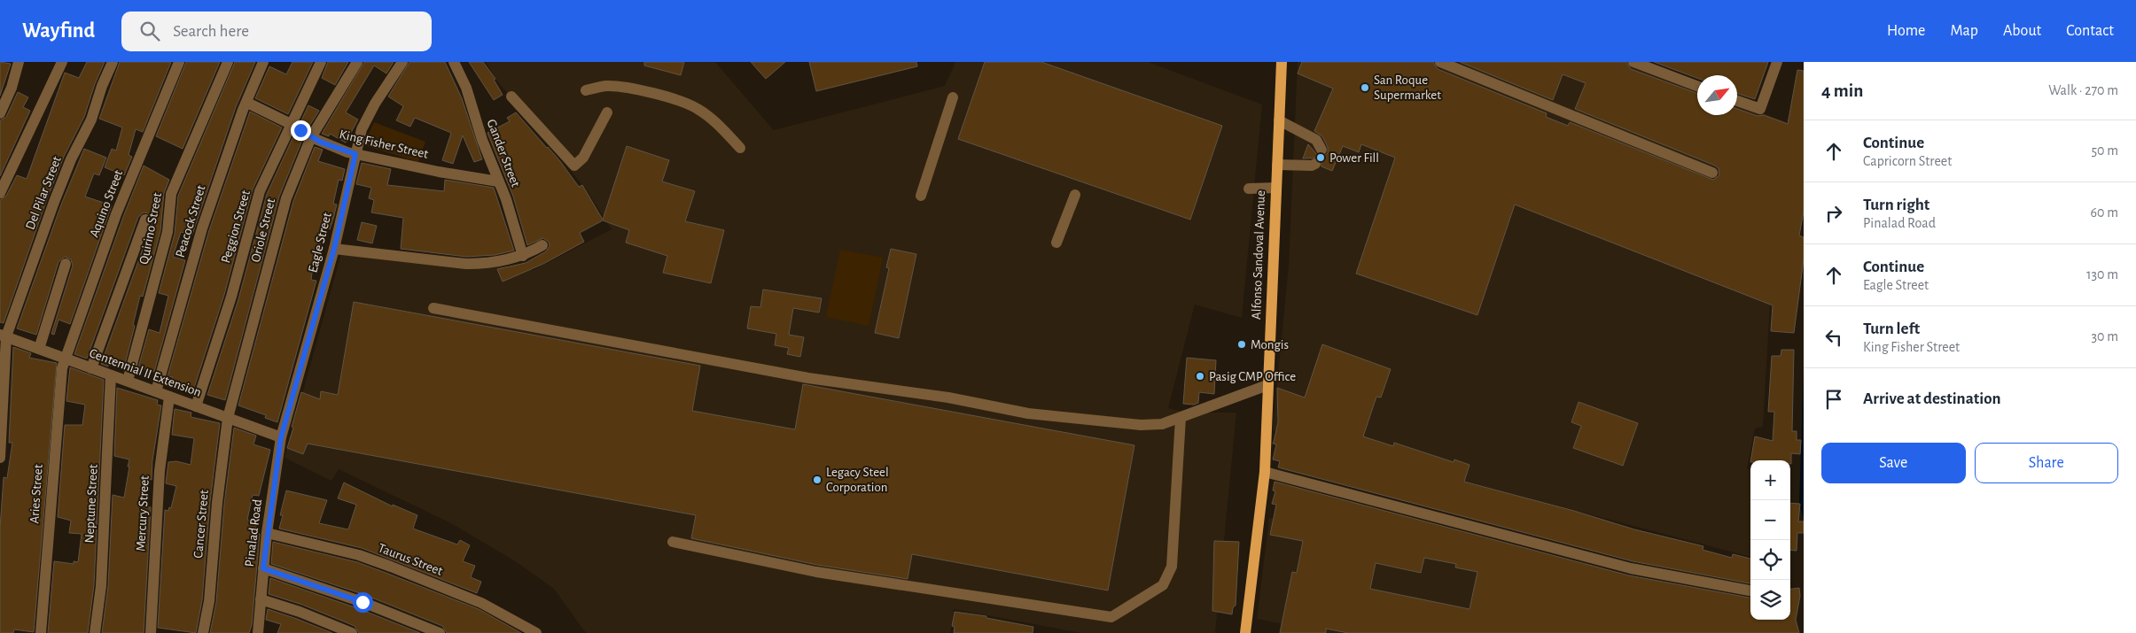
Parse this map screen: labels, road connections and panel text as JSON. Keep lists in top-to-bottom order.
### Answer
{
  "streets": {
    "main road": ["Alfonso Sandoval Avenue"],
    "street": [
      "King Fisher Street",
      "Gander Street",
      "Del Pilar Street",
      "Aquino Street",
      "Peacock Street",
      "Peggion Street",
      "Quirino Street",
      "Oriole Street",
      "Eagle Street",
      "Centennial II Extension",
      "Aries Street",
      "Neptune Street",
      "Mercury Street",
      "Cancer Street",
      "Pinalad Road",
      "Taurus Street"
    ]
  },
  "crossings": [
    ["King Fisher Street", "Gander Street"],
    ["King Fisher Street", "Peacock Street"],
    ["King Fisher Street", "Peggion Street"],
    ["King Fisher Street", "Oriole Street"],
    ["King Fisher Street", "Eagle Street"],
    ["Del Pilar Street", "Centennial II Extension"],
    ["Aquino Street", "Centennial II Extension"],
    ["Aquino Street", "Aries Street"],
    ["Peacock Street", "Centennial II Extension"],
    ["Peggion Street", "Centennial II Extension"],
    ["Quirino Street", "Centennial II Extension"],
    ["Oriole Street", "Centennial II Extension"],
    ["Oriole Street", "Cancer Street"],
    ["Eagle Street", "Centennial II Extension"],
    ["Eagle Street", "Pinalad Road"],
    ["Centennial II Extension", "Aries Street"],
    ["Centennial II Extension", "Neptune Street"],
    ["Centennial II Extension", "Mercury Street"],
    ["Centennial II Extension", "Cancer Street"],
    ["Centennial II Extension", "Pinalad Road"],
    ["Pinalad Road", "Taurus Street"]
  ],
  "places": [
    "San Roque Supermarket",
    "Power Fill",
    "Mongis",
    "Pasig CMP Office",
    "Legacy Steel Corporation"
  ],
  "north": "top right",
  "page": {
    "header": "Wayfind",
    "search": "Search here",
    "nav": [
      "Home",
      "Map",
      "About",
      "Contact"
    ],
    "heading": ["4 min", "Walk · 270 m"],
    "list": [
      ["Continue", "Capricorn Street", "50 m"],
      ["Turn right", "Pinalad Road", "60 m"],
      ["Continue", "Eagle Street", "130 m"],
      ["Turn left", "King Fisher Street", "30 m"],
      "Arrive at destination"
    ],
    "buttons": ["Save", "Share"],
    "map_buttons": ["+", "−"]
  }
}
